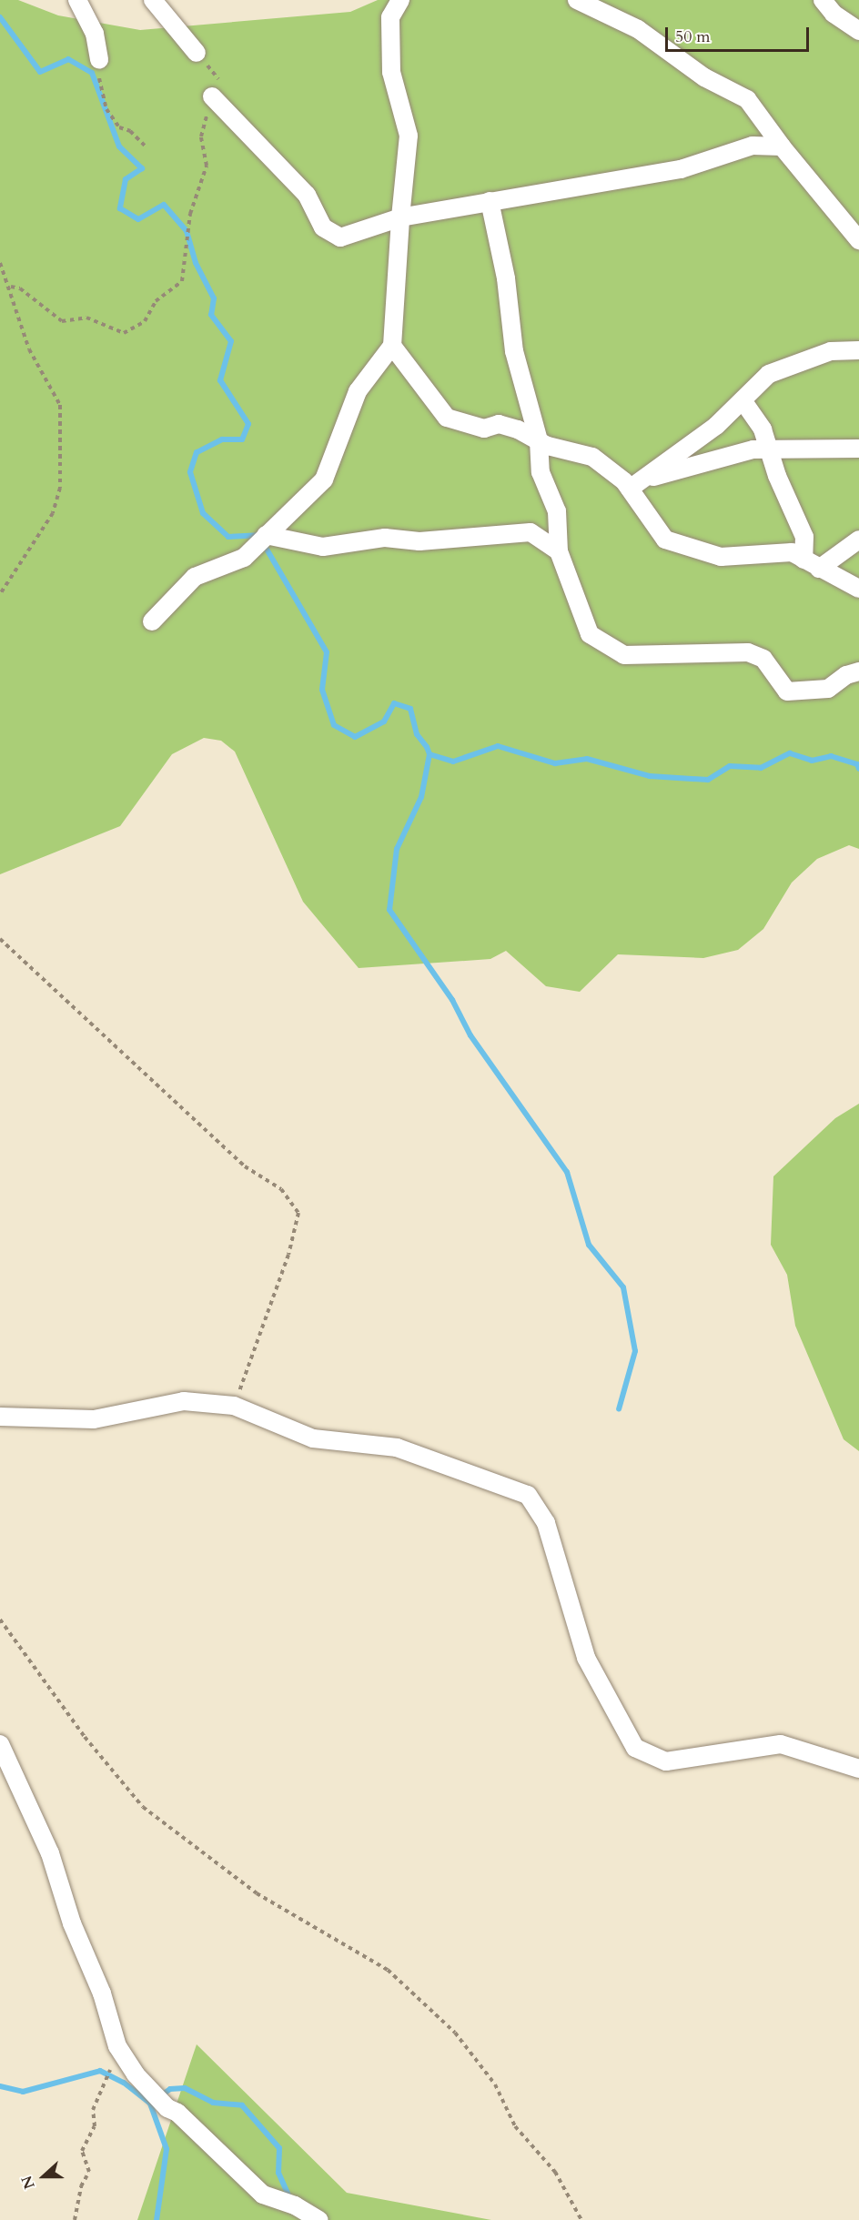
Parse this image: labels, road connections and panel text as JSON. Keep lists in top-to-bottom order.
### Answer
{
  "scale_bar": "50 m",
  "north": "left"
}
